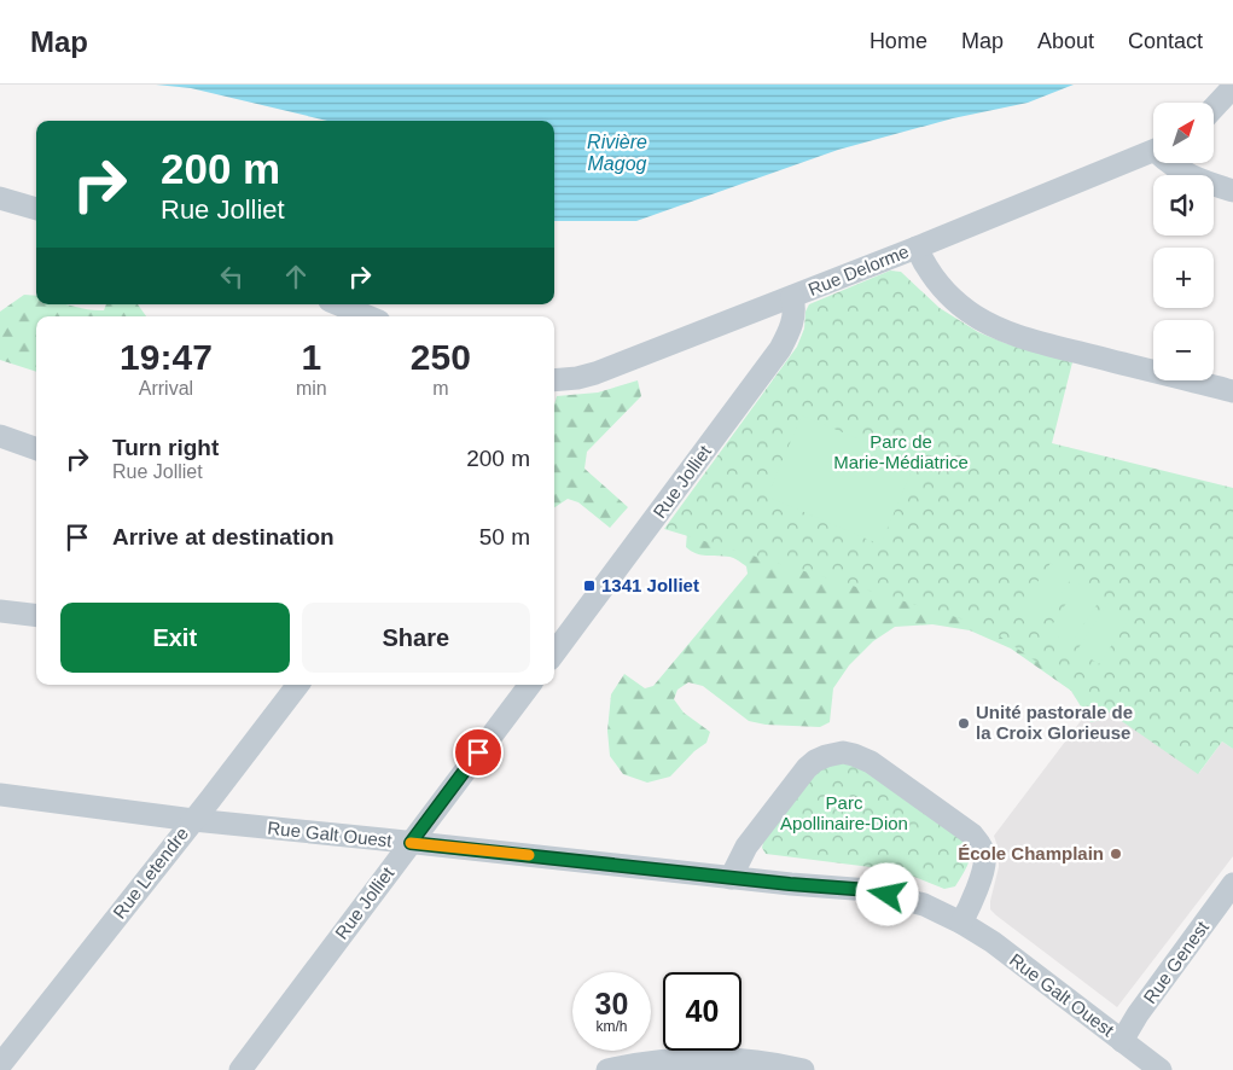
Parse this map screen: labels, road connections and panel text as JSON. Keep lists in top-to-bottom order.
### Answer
{
  "streets": {
    "street": [
      "Rue Delorme",
      "Rue Jolliet",
      "Rue Galt Ouest",
      "Rue Letendre",
      "Rue Genest"
    ]
  },
  "crossings": [
    ["Rue Delorme", "Rue Jolliet"],
    ["Rue Jolliet", "Rue Galt Ouest"],
    ["Rue Galt Ouest", "Rue Letendre"],
    ["Rue Galt Ouest", "Rue Genest"]
  ],
  "water": ["Rivière Magog"],
  "parks": ["Parc de Marie-Médiatrice", "Parc Apollinaire-Dion"],
  "places": {
    "transit": ["1341 Jolliet"],
    "other": ["Unité pastorale de la Croix Glorieuse", "École Champlain"]
  },
  "north": "top right",
  "page": {
    "header": "Map",
    "nav": [
      "Home",
      "Map",
      "About",
      "Contact"
    ],
    "map_buttons": ["+", "−"],
    "turn": ["200 m", "Rue Jolliet"],
    "eta": [
      "19:47",
      "Arrival",
      "1",
      "min",
      "250",
      "m"
    ],
    "list": [
      {
        "name": "Turn right",
        "note": "Rue Jolliet",
        "value": "200 m"
      },
      {
        "name": "Arrive at destination",
        "value": "50 m"
      }
    ],
    "buttons": ["Exit", "Share"],
    "speed": "30 km/h",
    "limit": "40"
  }
}
